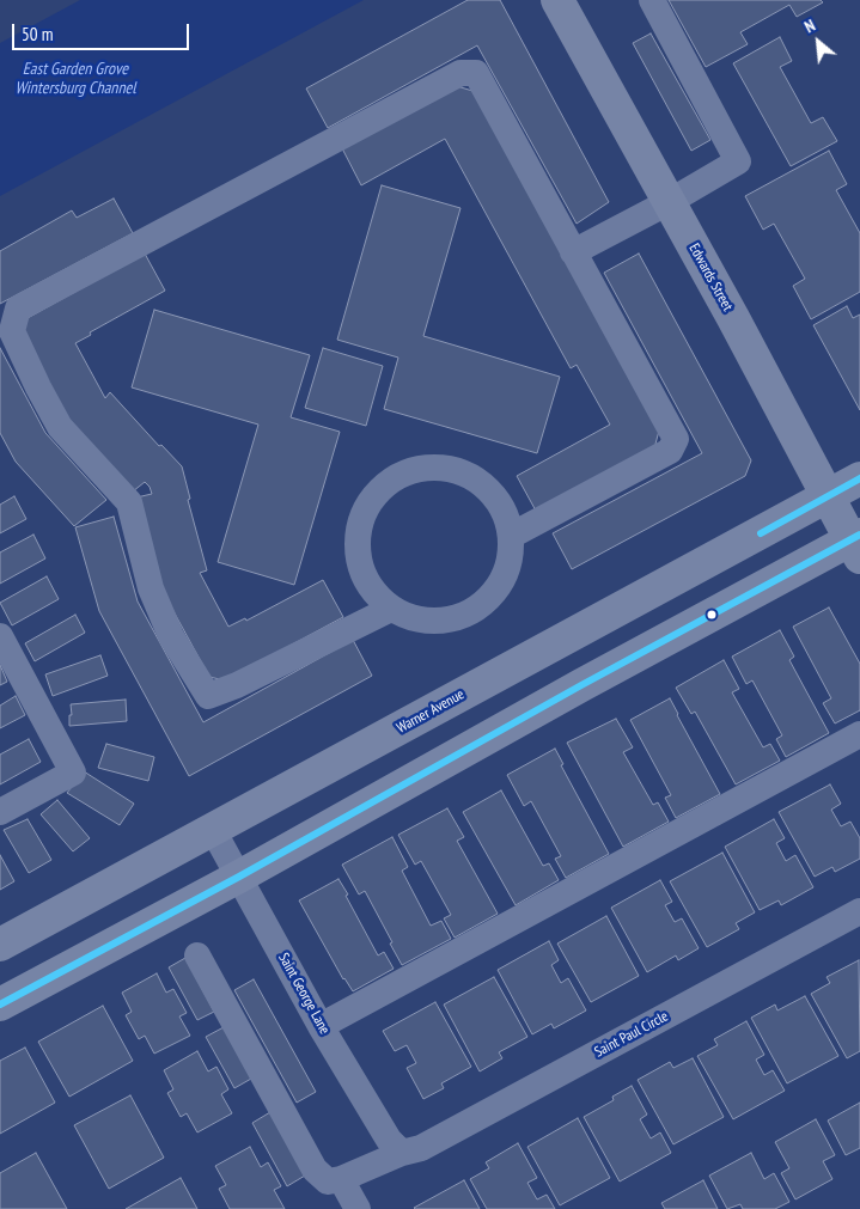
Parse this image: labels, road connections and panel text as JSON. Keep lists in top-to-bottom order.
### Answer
{
  "streets": {
    "main road": ["Edwards Street", "Warner Avenue"],
    "street": ["Saint George Lane", "Saint Paul Circle"]
  },
  "crossings": [
    ["Edwards Street", "Warner Avenue"],
    ["Warner Avenue", "Saint George Lane"],
    ["Saint George Lane", "Saint Paul Circle"]
  ],
  "water": ["East Garden Grove Wintersburg Channel"],
  "scale_bar": "50 m",
  "north": "top left"
}
